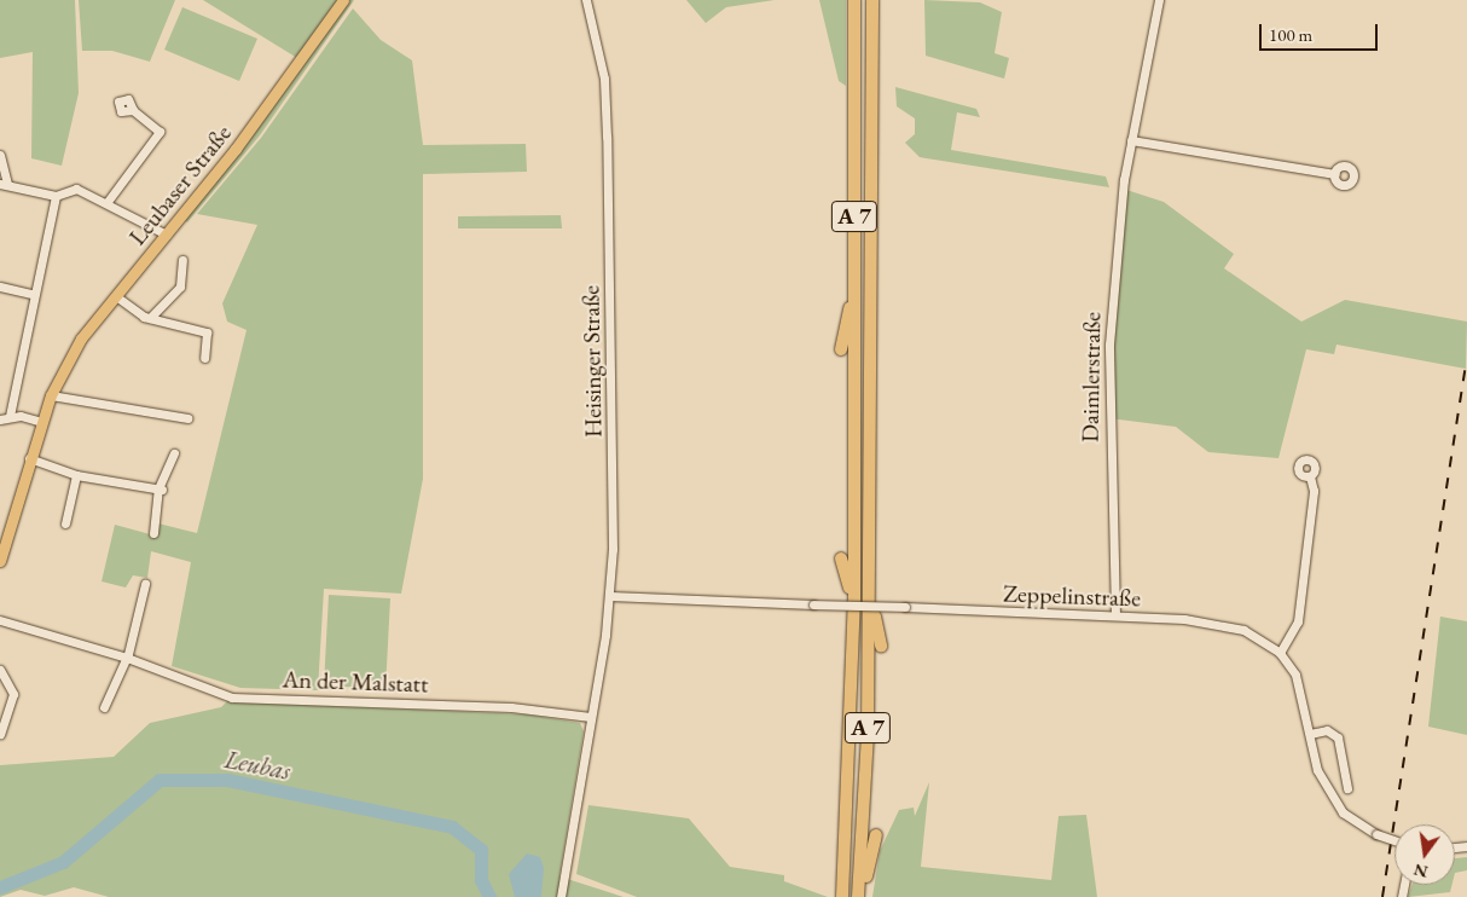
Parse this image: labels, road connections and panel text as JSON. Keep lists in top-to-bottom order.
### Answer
{
  "streets": {
    "highway": ["A 7"],
    "main road": ["Leubaser Straße"],
    "street": [
      "Heisinger Straße",
      "Daimlerstraße",
      "Zeppelinstraße",
      "An der Malstatt"
    ]
  },
  "crossings": [
    ["Heisinger Straße", "Zeppelinstraße"],
    ["Heisinger Straße", "An der Malstatt"],
    ["Daimlerstraße", "Zeppelinstraße"]
  ],
  "water": ["Leubas"],
  "scale_bar": "100 m",
  "north": "bottom"
}
